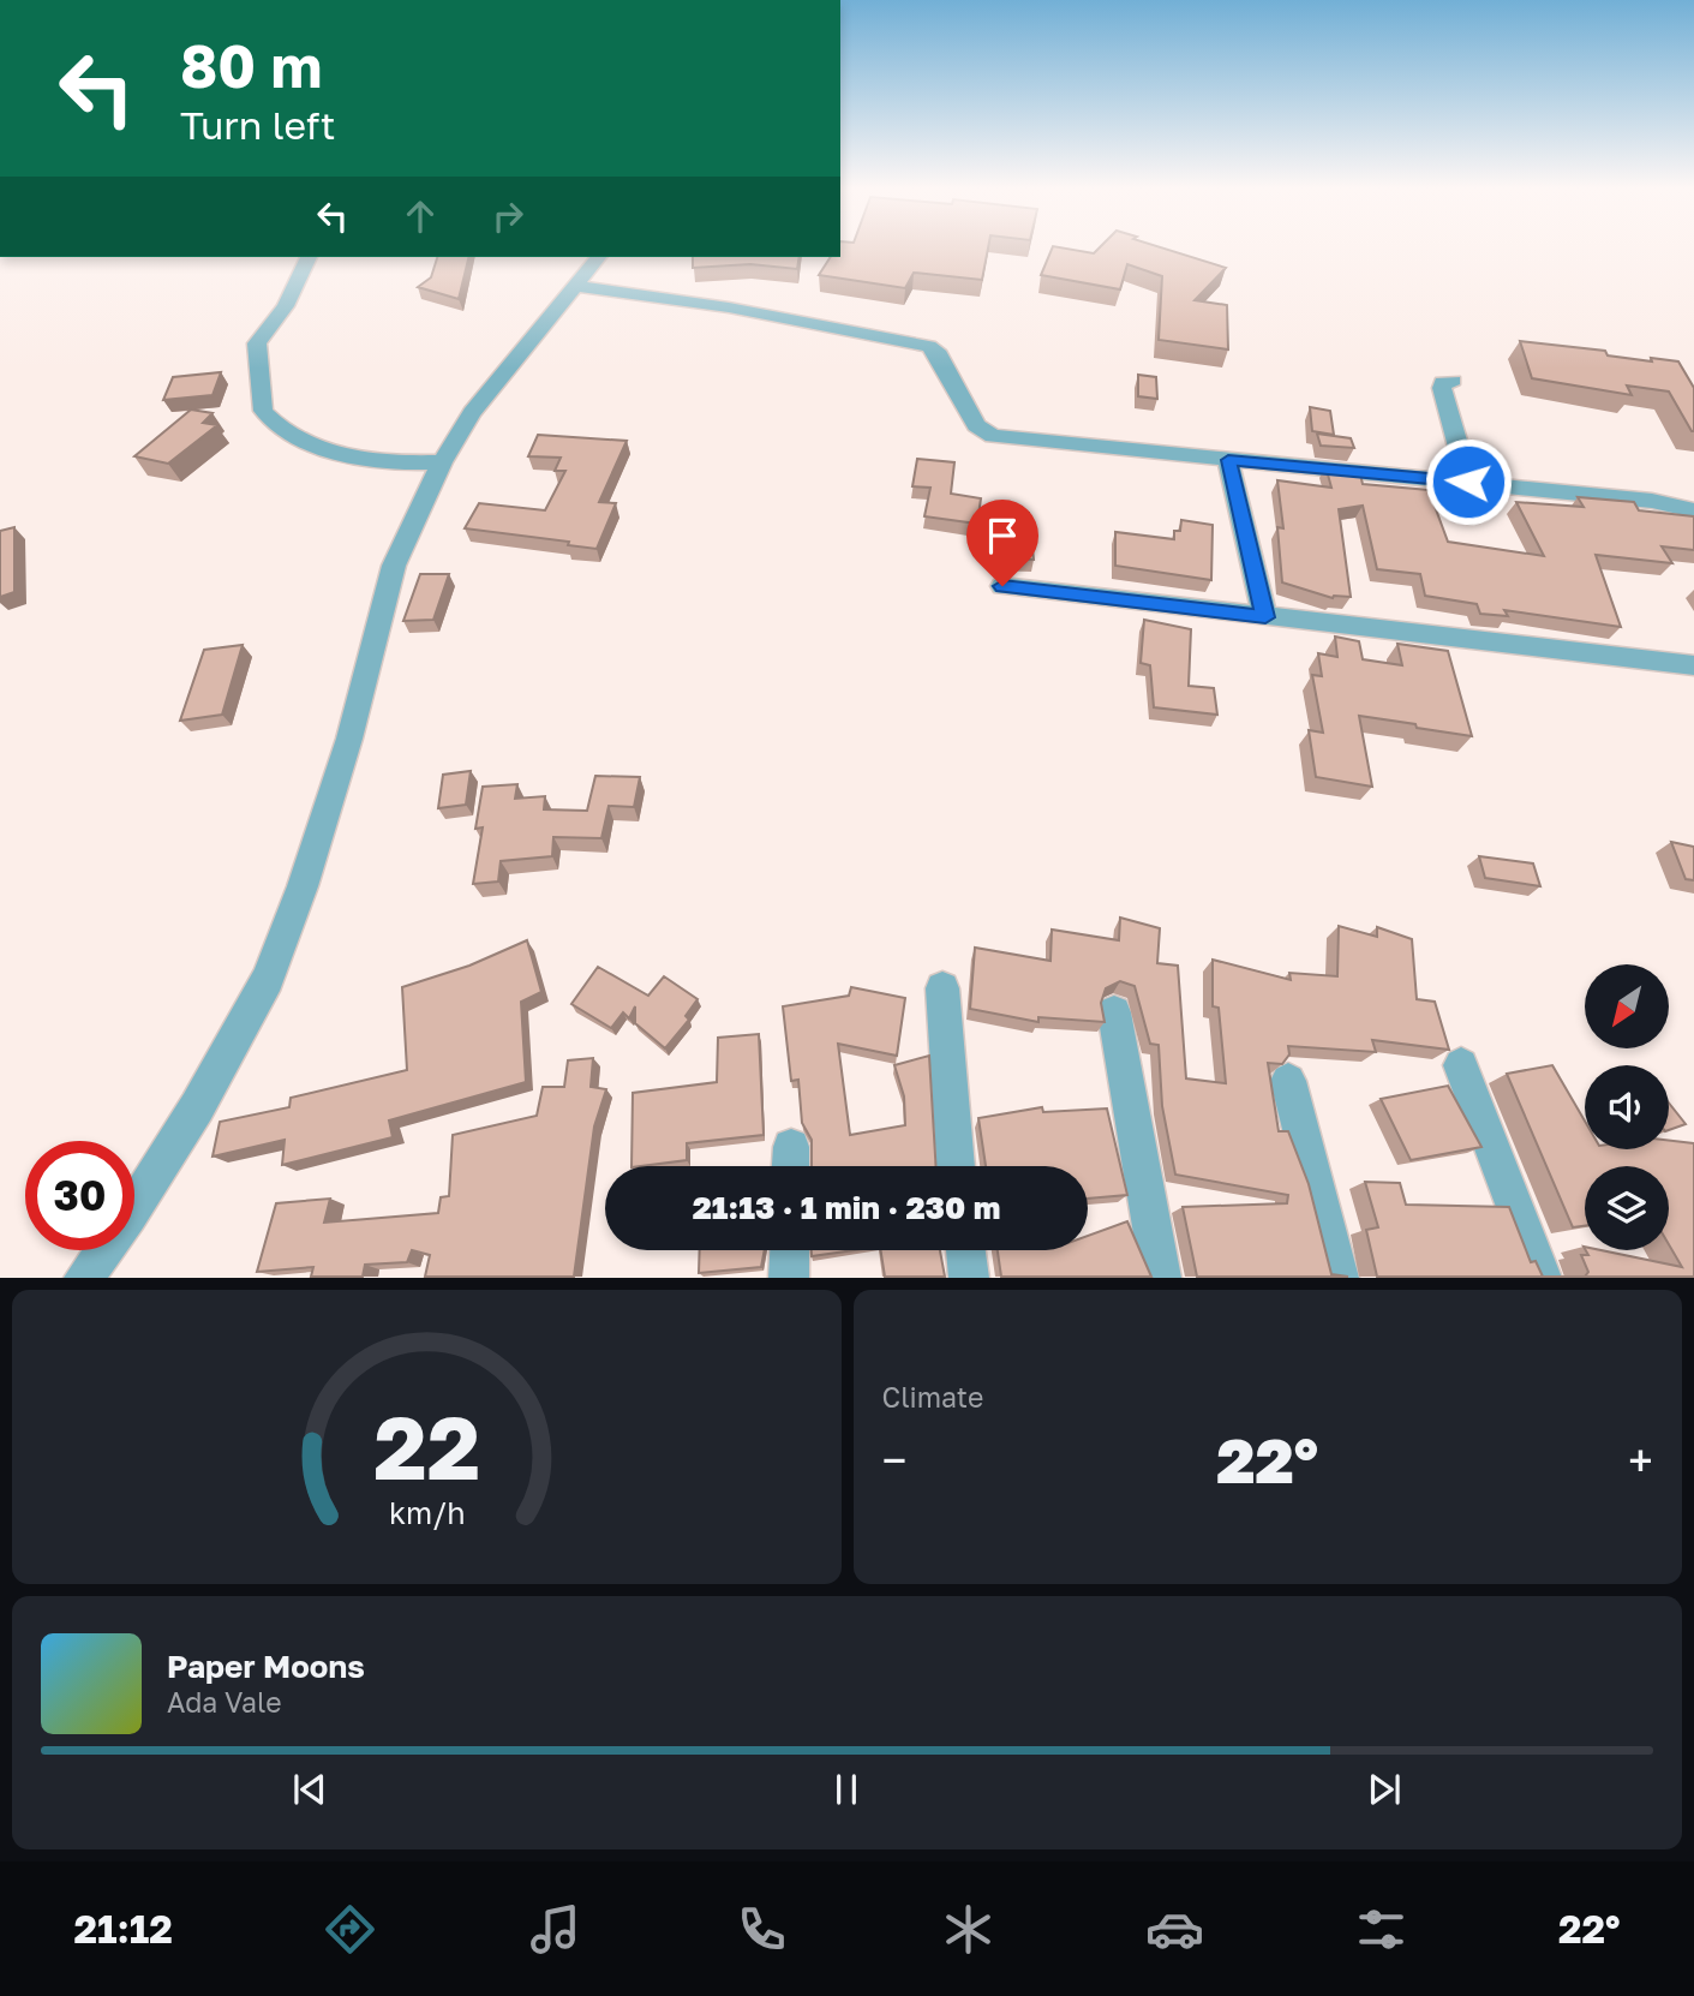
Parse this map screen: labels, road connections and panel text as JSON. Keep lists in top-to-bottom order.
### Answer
{
  "north": "bottom left",
  "page": {
    "turn": ["80 m", "Turn left"],
    "limit": "30",
    "trip": "21:13 · 1 min · 230 m",
    "tile": "Climate",
    "heat": ["−", "22°", "+"],
    "song": ["Paper Moons", "Ada Vale"],
    "tabs": ["21:12", "22°"],
    "gauge": ["22", "km/h"]
  }
}
